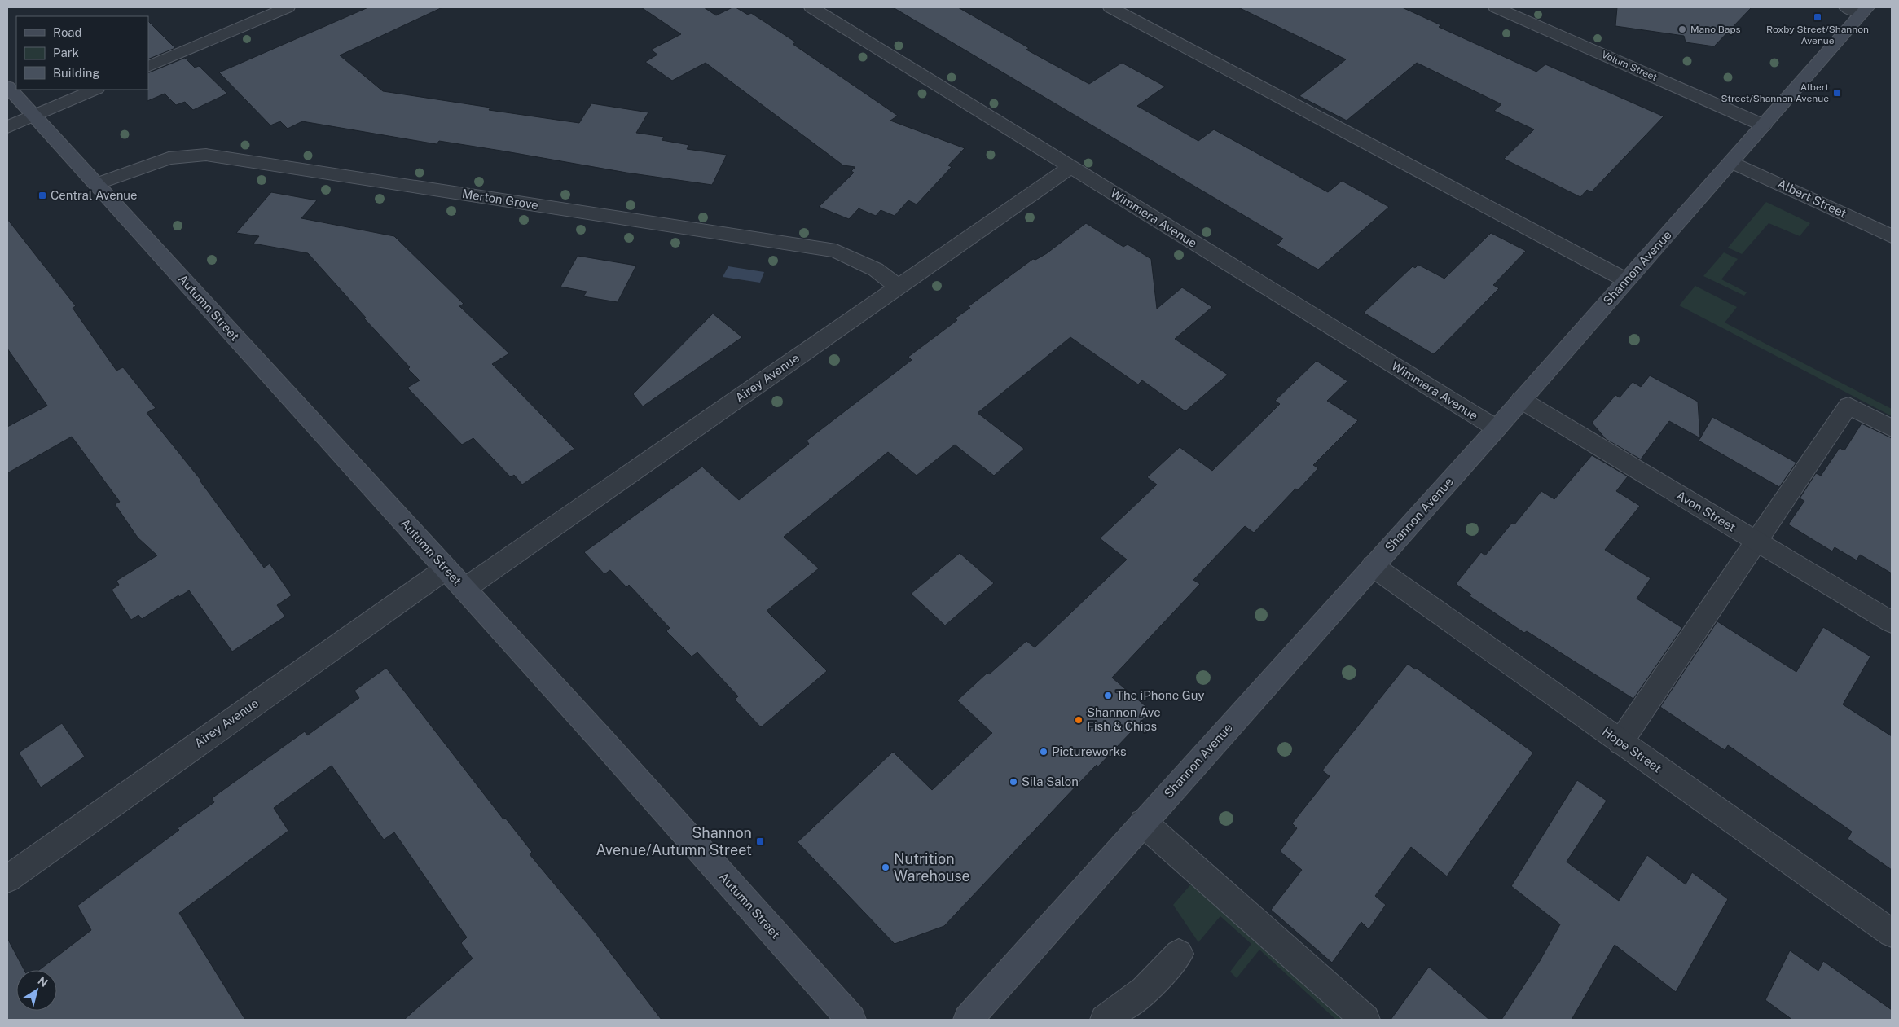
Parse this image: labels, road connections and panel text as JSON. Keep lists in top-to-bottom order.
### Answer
{
  "streets": {
    "main road": ["Shannon Avenue", "Autumn Street"],
    "street": [
      "Volum Street",
      "Albert Street",
      "Merton Grove",
      "Wimmera Avenue",
      "Airey Avenue",
      "Avon Street",
      "Hope Street"
    ]
  },
  "crossings": [
    ["Volum Street", "Shannon Avenue"],
    ["Albert Street", "Shannon Avenue"],
    ["Merton Grove", "Autumn Street"],
    ["Merton Grove", "Airey Avenue"],
    ["Wimmera Avenue", "Shannon Avenue"],
    ["Wimmera Avenue", "Airey Avenue"],
    ["Shannon Avenue", "Avon Street"],
    ["Shannon Avenue", "Hope Street"],
    ["Autumn Street", "Airey Avenue"]
  ],
  "places": {
    "transit": [
      "Roxby Street/Shannon Avenue",
      "Albert Street/Shannon Avenue",
      "Central Avenue",
      "Shannon Avenue/Autumn Street"
    ],
    "other": [
      "Mano Baps",
      "The iPhone Guy",
      "Shannon Ave Fish & Chips",
      "Pictureworks",
      "Sila Salon",
      "Nutrition Warehouse"
    ]
  },
  "legend": ["Road", "Park", "Building"],
  "north": "top right"
}
